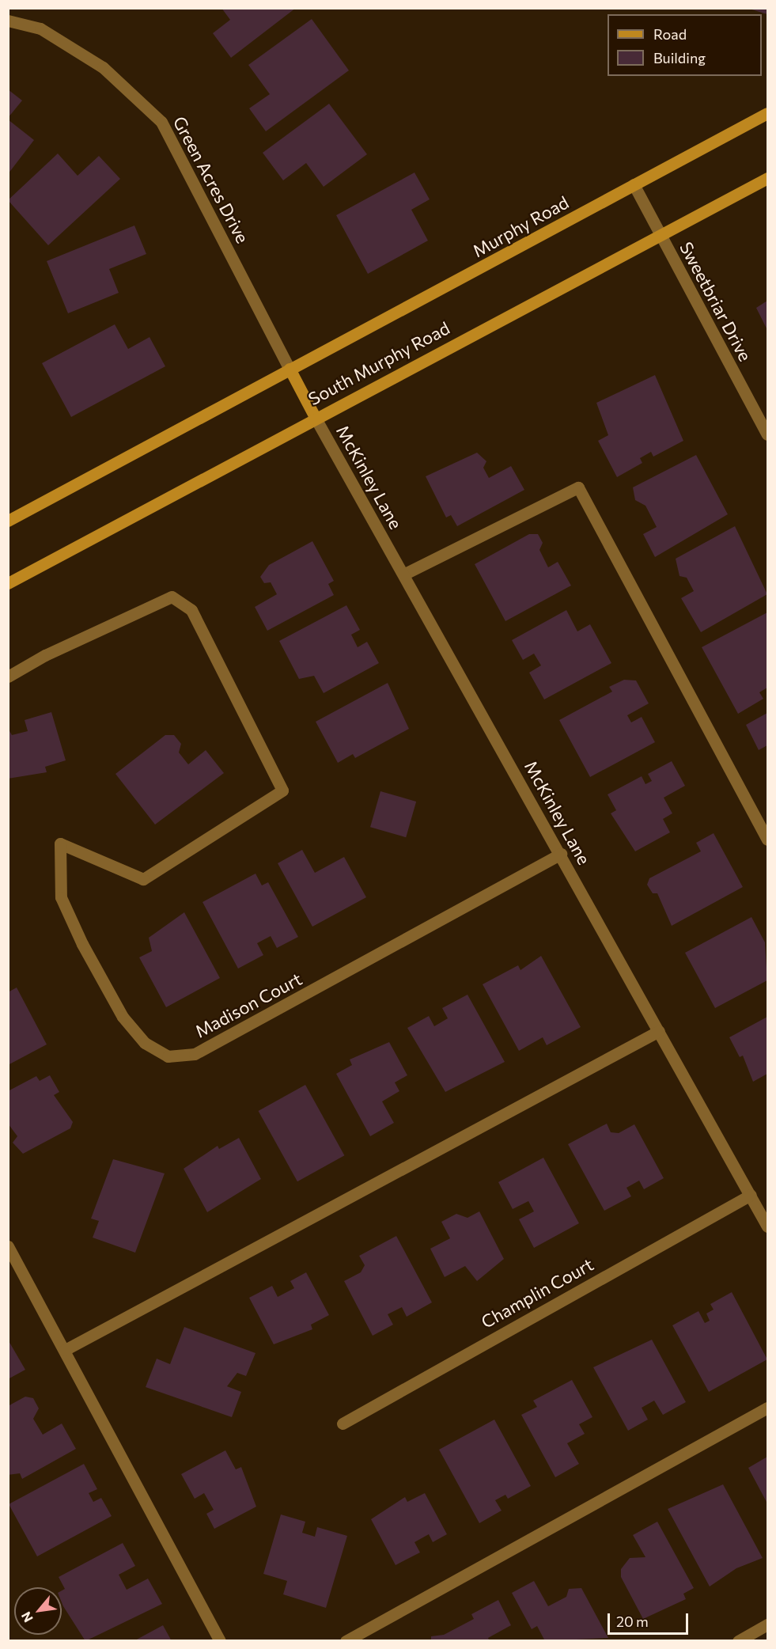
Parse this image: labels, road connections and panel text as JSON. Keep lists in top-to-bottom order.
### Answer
{
  "streets": {
    "main road": ["Murphy Road", "South Murphy Road"],
    "street": [
      "Green Acres Drive",
      "Sweetbriar Drive",
      "McKinley Lane",
      "Madison Court",
      "Champlin Court"
    ]
  },
  "crossings": [
    ["Green Acres Drive", "Murphy Road"],
    ["Green Acres Drive", "South Murphy Road"],
    ["Murphy Road", "Sweetbriar Drive"],
    ["Murphy Road", "South Murphy Road"],
    ["Sweetbriar Drive", "South Murphy Road"],
    ["South Murphy Road", "McKinley Lane"],
    ["McKinley Lane", "Madison Court"],
    ["McKinley Lane", "Champlin Court"]
  ],
  "legend": ["Road", "Building"],
  "scale_bar": "20 m",
  "north": "bottom left"
}
